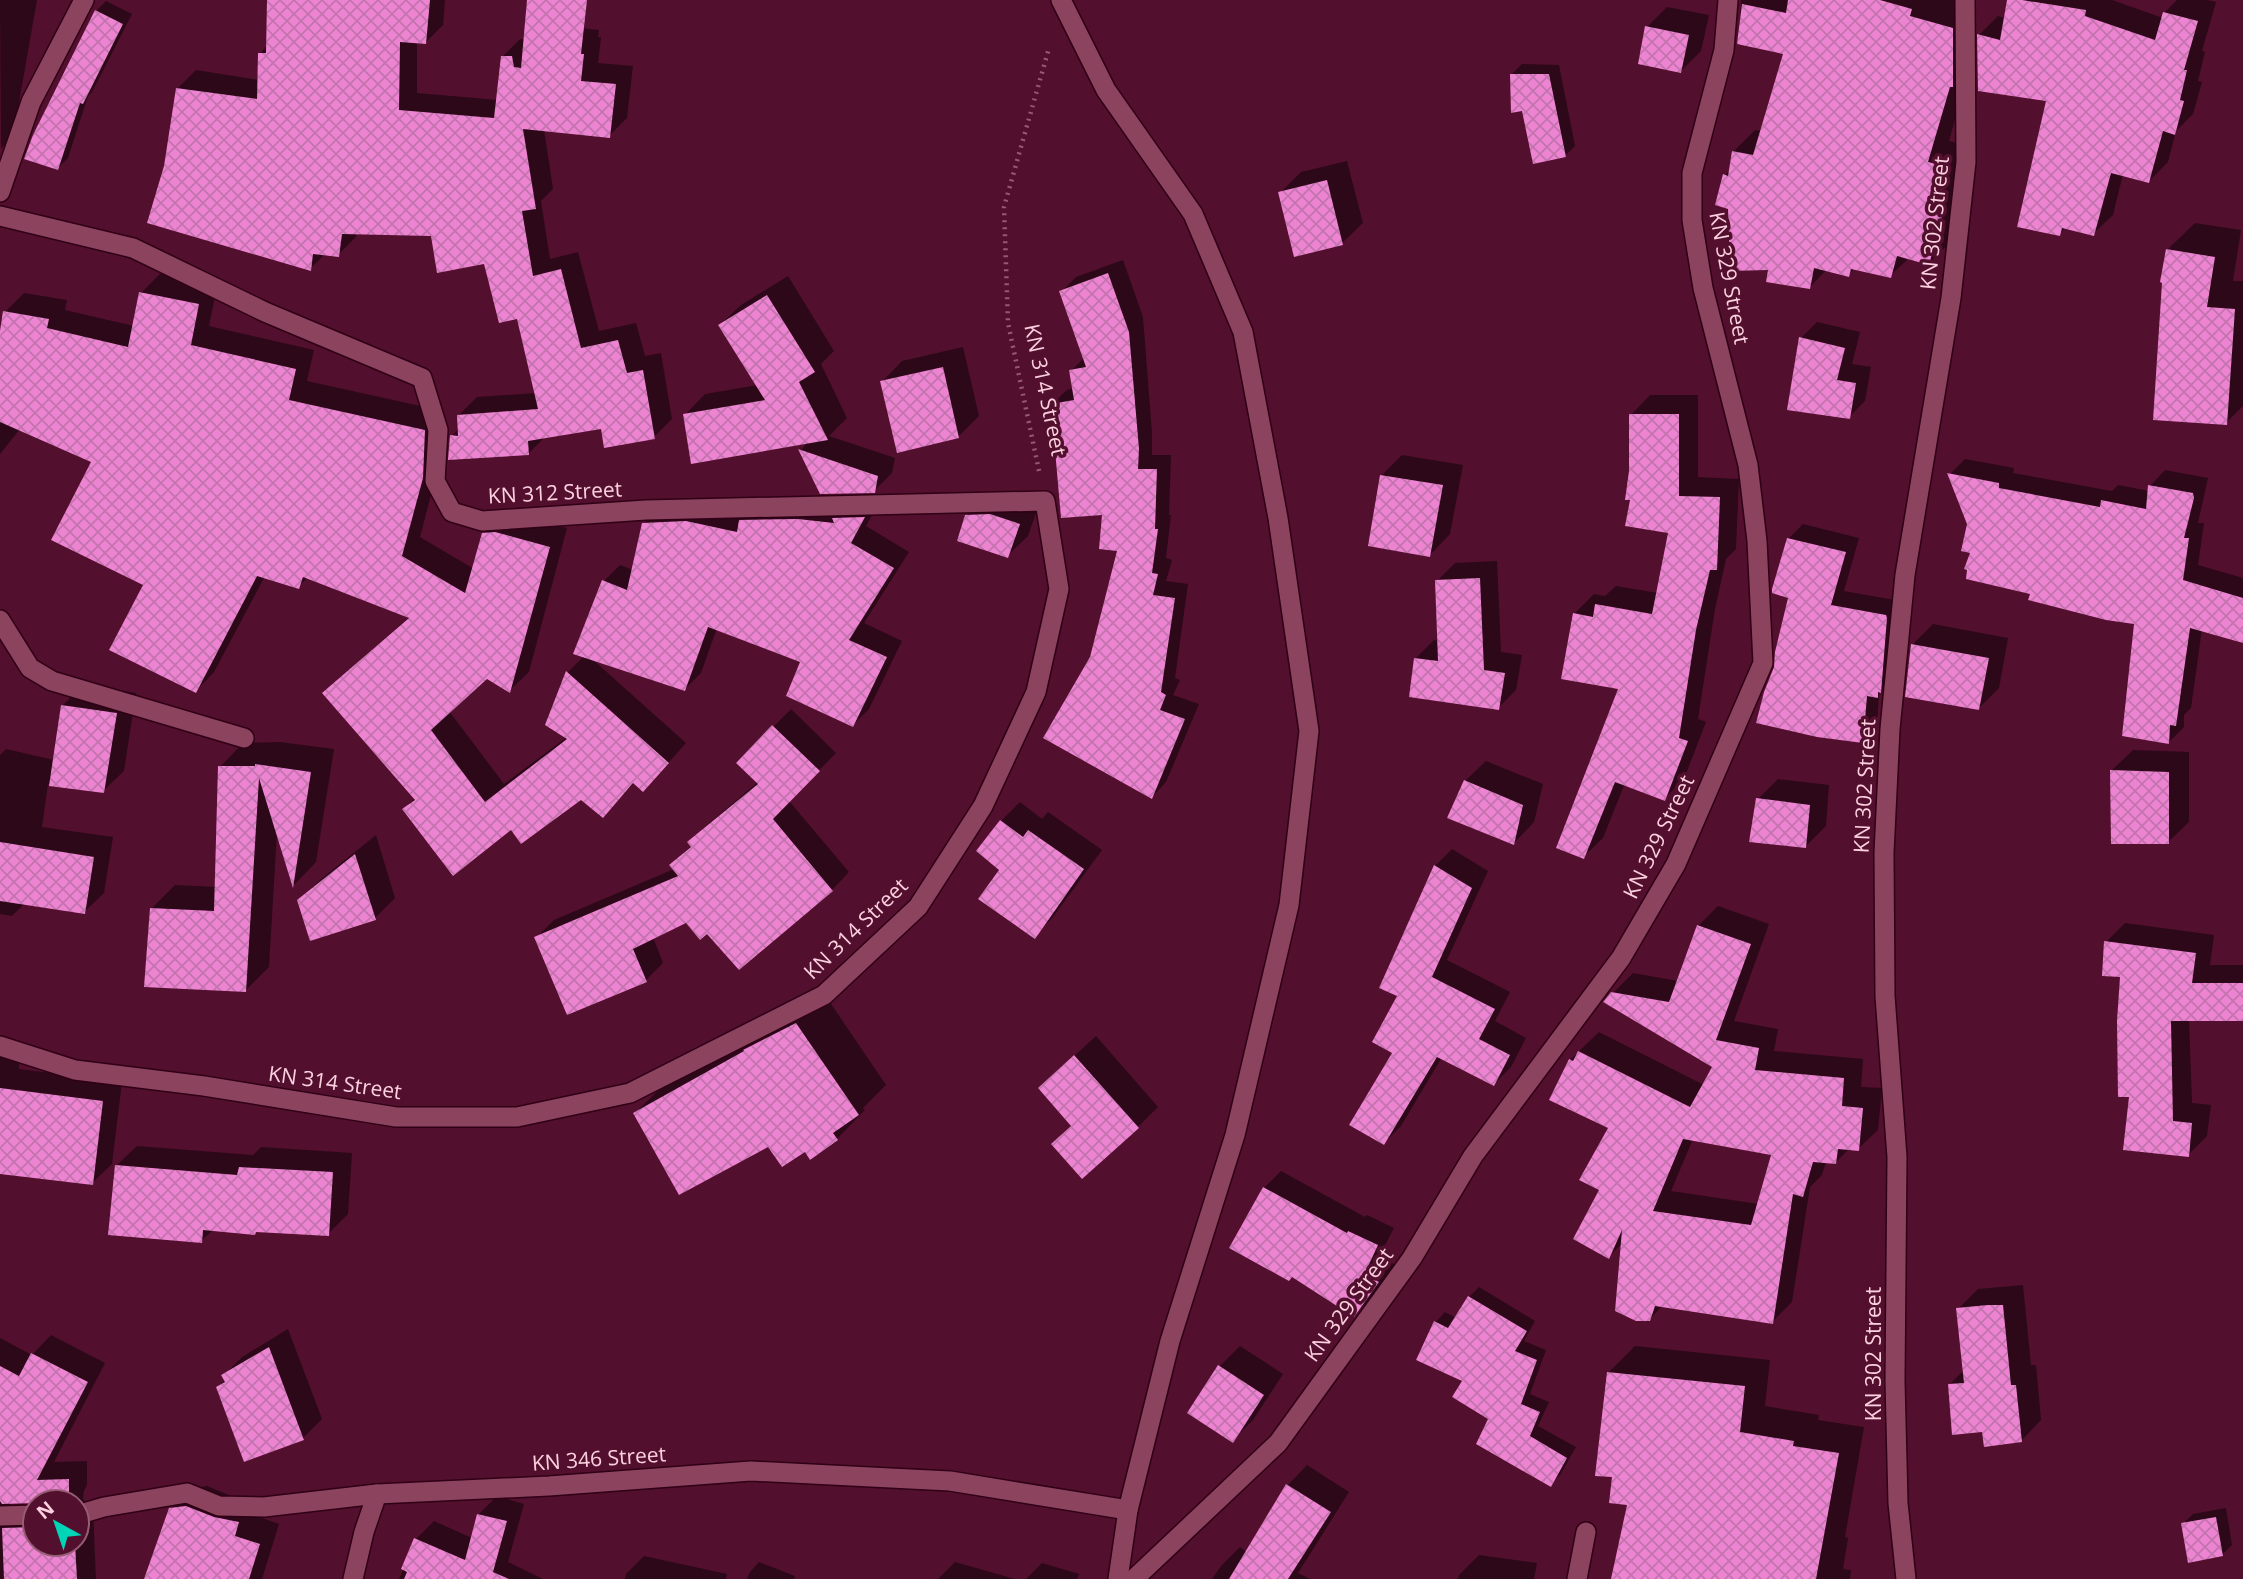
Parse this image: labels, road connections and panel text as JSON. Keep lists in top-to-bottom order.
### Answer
{
  "streets": {
    "street": [
      "KN 302 Street",
      "KN 329 Street",
      "KN 314 Street",
      "KN 312 Street",
      "KN 346 Street"
    ]
  },
  "crossings": [
    ["KN 314 Street", "KN 312 Street"]
  ],
  "north": "top left"
}
